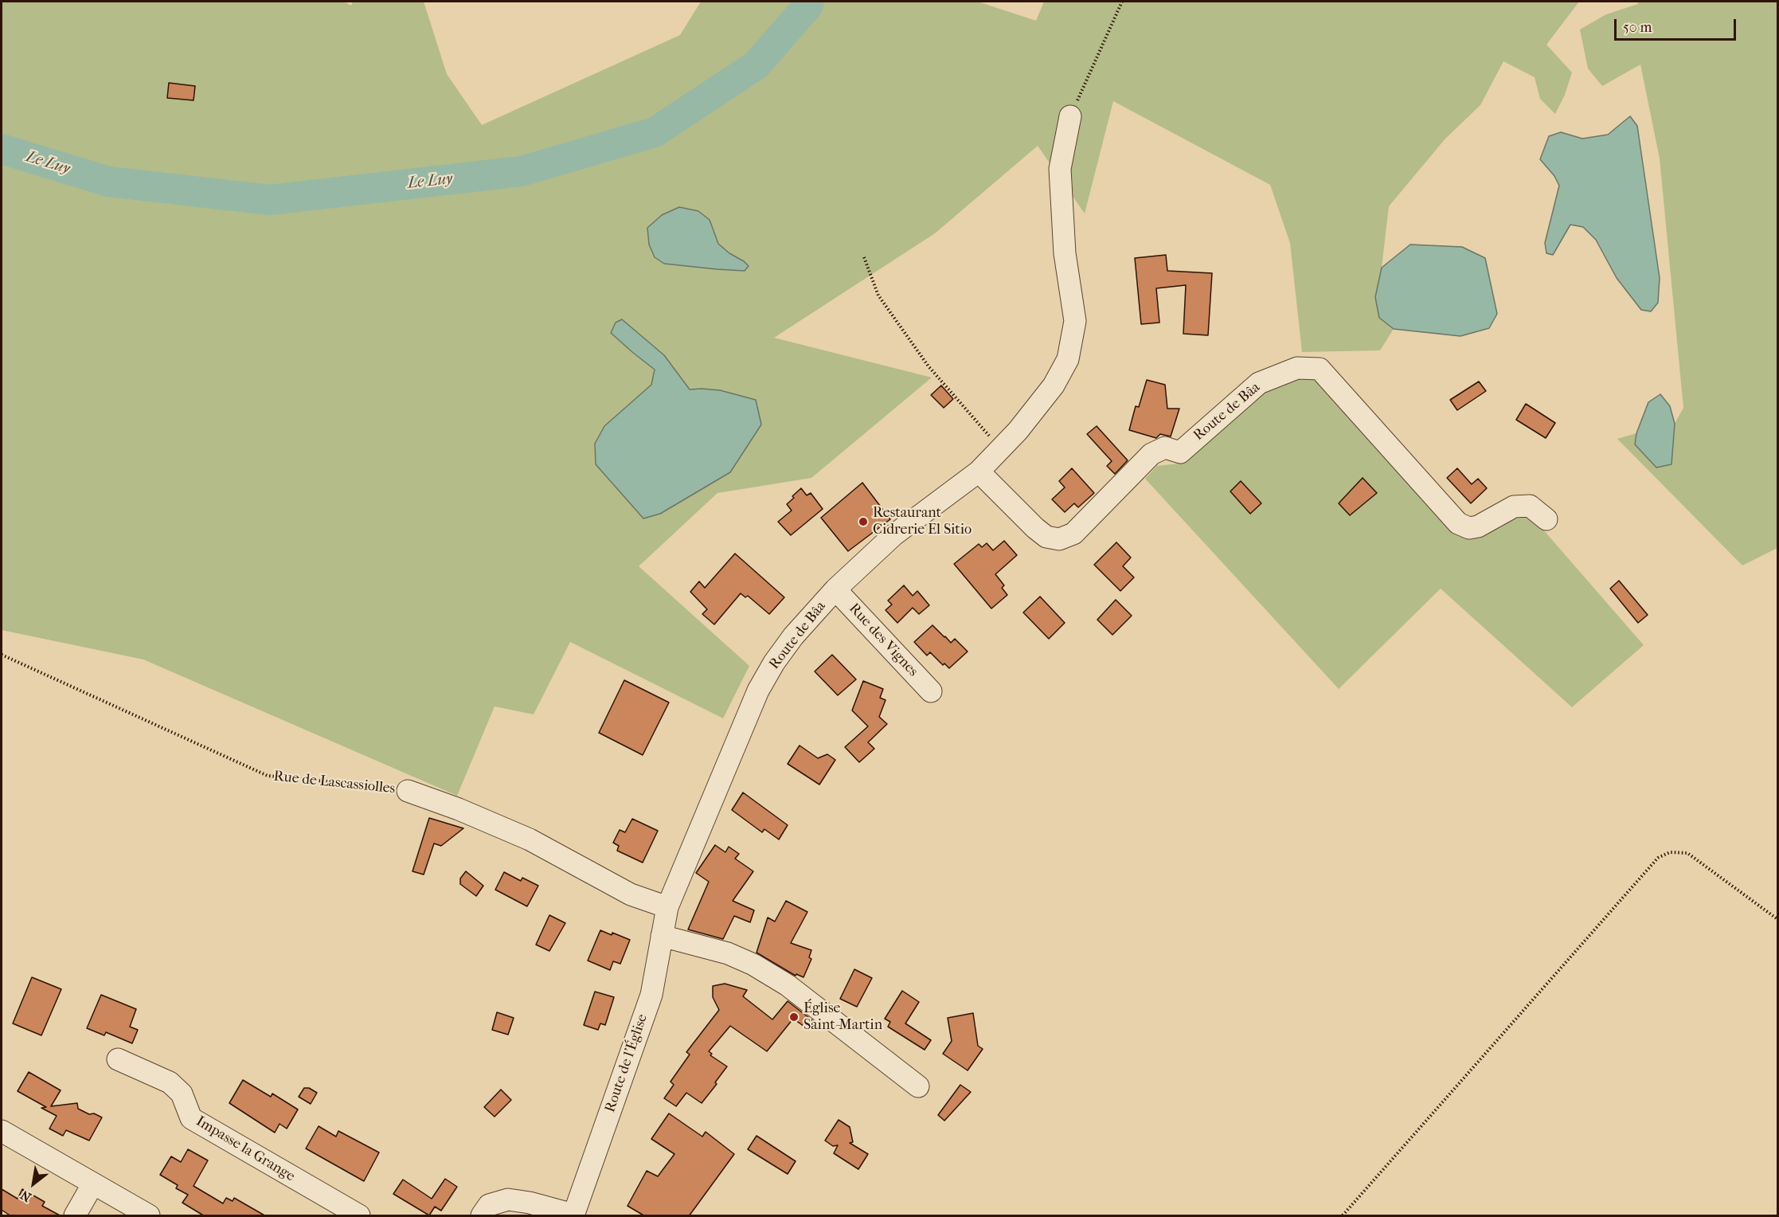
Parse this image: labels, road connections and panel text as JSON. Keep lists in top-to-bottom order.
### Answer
{
  "streets": {
    "street": [
      "Route de Bâa",
      "Rue des Vignes",
      "Rue de Lascassiolles",
      "Route de l'Église",
      "Impasse la Grange"
    ]
  },
  "crossings": [
    ["Route de Bâa", "Rue des Vignes"],
    ["Route de Bâa", "Rue de Lascassiolles"],
    ["Route de Bâa", "Route de l'Église"],
    ["Rue de Lascassiolles", "Route de l'Église"]
  ],
  "water": ["Le Luy"],
  "places": ["Restaurant Cidrerie El Sitio", "Église Saint-Martin"],
  "scale_bar": "50 m",
  "north": "bottom left"
}
